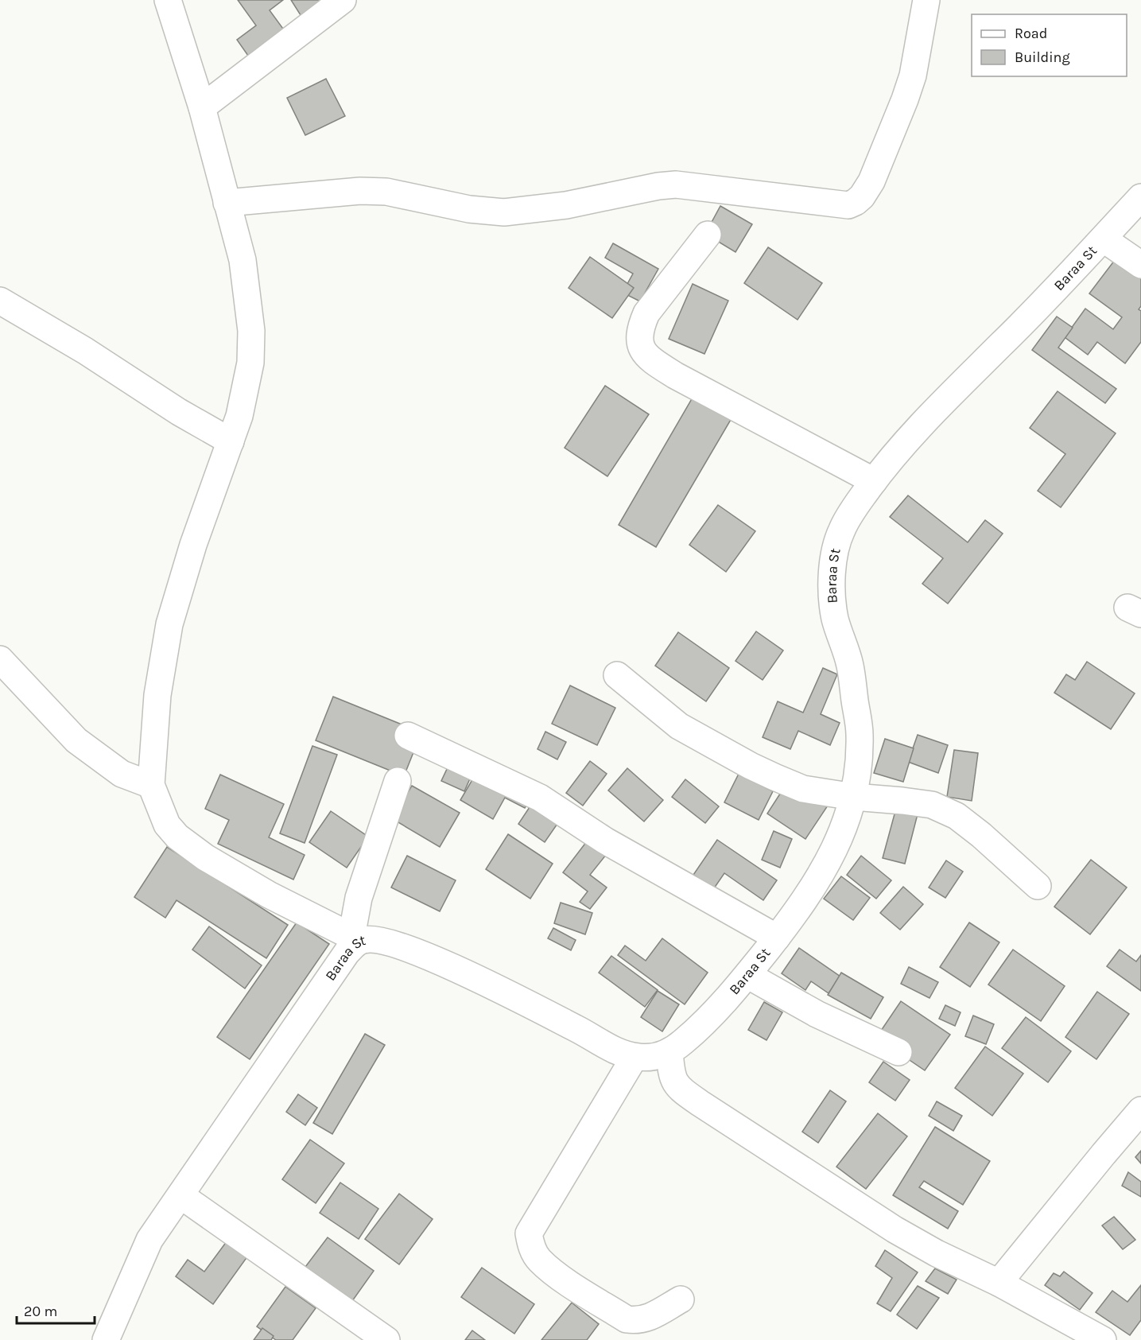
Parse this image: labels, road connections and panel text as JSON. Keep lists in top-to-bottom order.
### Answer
{
  "streets": {
    "street": ["Baraa St"]
  },
  "legend": ["Road", "Building"],
  "scale_bar": "20 m"
}
